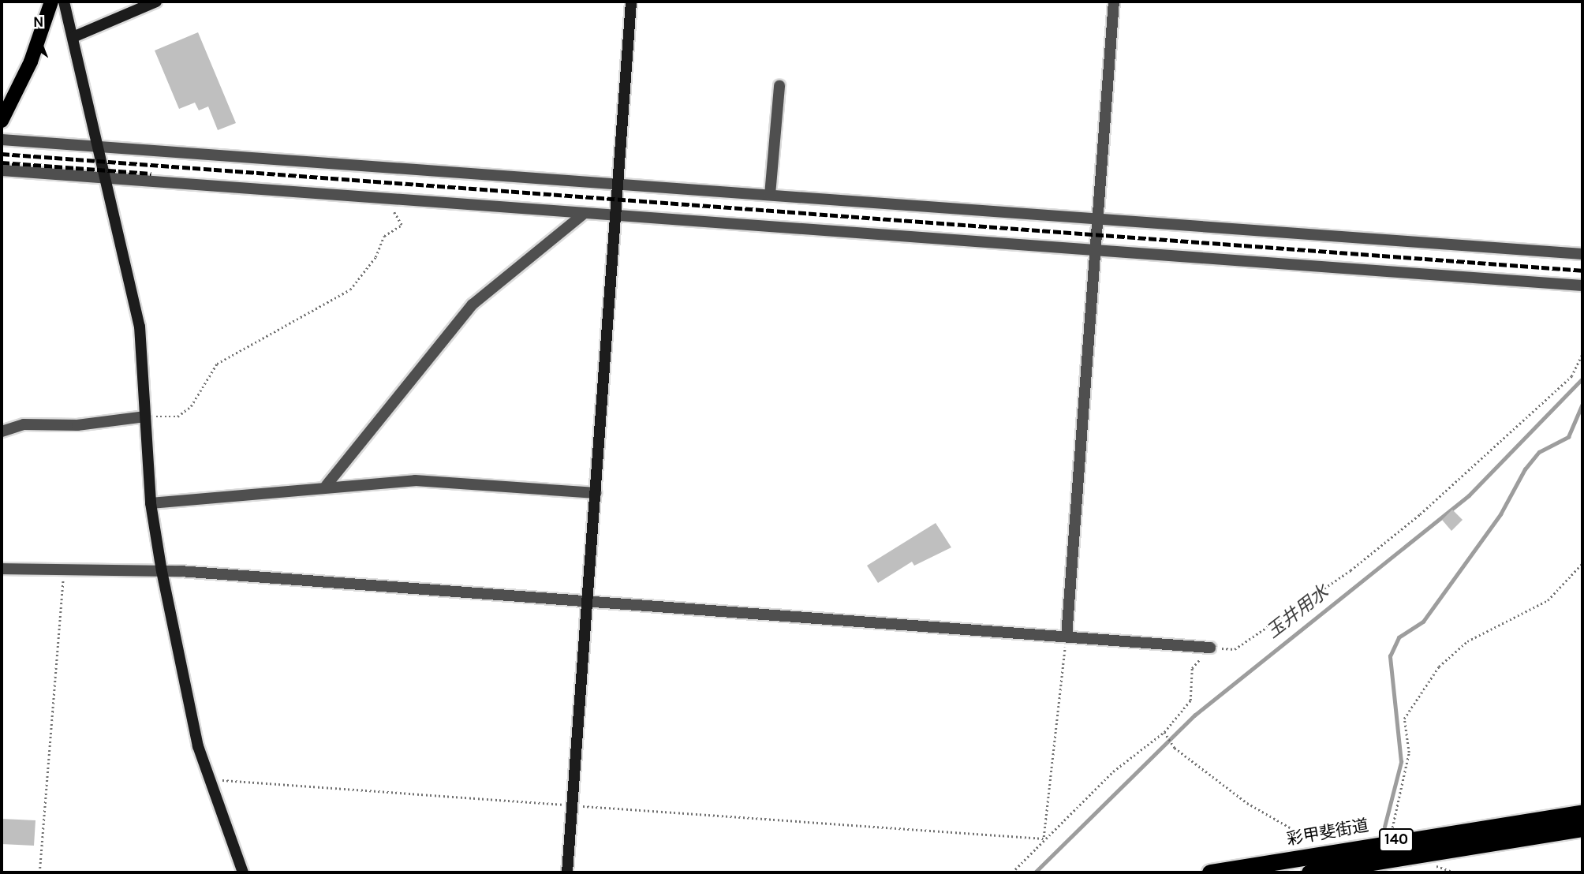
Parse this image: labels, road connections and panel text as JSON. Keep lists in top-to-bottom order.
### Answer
{
  "streets": {
    "highway": ["彩甲斐街道", "140"]
  },
  "water": ["玉井用水"],
  "north": "top"
}
